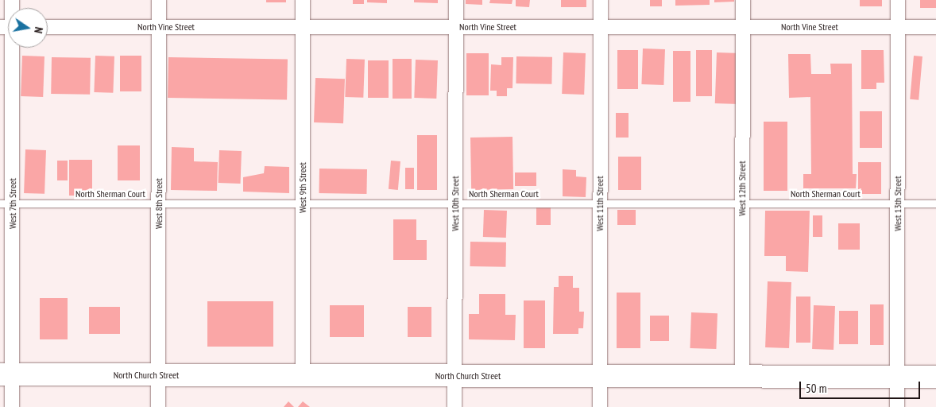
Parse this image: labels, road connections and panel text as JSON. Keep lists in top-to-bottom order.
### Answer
{
  "streets": {
    "main road": ["North Church Street"],
    "street": [
      "North Vine Street",
      "West 9th Street",
      "West 12th Street",
      "West 7th Street",
      "West 8th Street",
      "West 10th Street",
      "West 11th Street",
      "West 13th Street"
    ],
    "lane": ["North Sherman Court"]
  },
  "crossings": [
    ["North Vine Street", "West 9th Street"],
    ["North Vine Street", "West 12th Street"],
    ["North Vine Street", "West 8th Street"],
    ["North Vine Street", "West 10th Street"],
    ["North Vine Street", "West 11th Street"],
    ["North Vine Street", "West 13th Street"],
    ["West 9th Street", "North Sherman Court"],
    ["West 9th Street", "North Church Street"],
    ["West 12th Street", "North Sherman Court"],
    ["West 12th Street", "North Church Street"],
    ["North Sherman Court", "West 7th Street"],
    ["North Sherman Court", "West 8th Street"],
    ["North Sherman Court", "West 10th Street"],
    ["North Sherman Court", "West 11th Street"],
    ["North Sherman Court", "West 13th Street"],
    ["West 7th Street", "North Church Street"],
    ["West 8th Street", "North Church Street"],
    ["West 10th Street", "North Church Street"],
    ["West 11th Street", "North Church Street"],
    ["West 13th Street", "North Church Street"]
  ],
  "scale_bar": "50 m",
  "north": "right"
}
